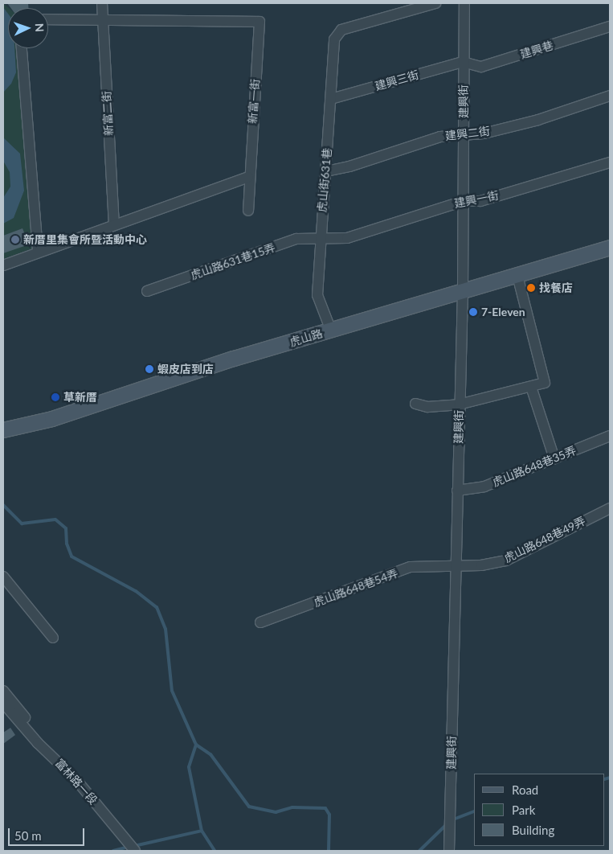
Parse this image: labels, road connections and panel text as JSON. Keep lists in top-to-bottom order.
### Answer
{
  "streets": {
    "street": [
      "建興巷",
      "建興三街",
      "新富一街",
      "建興街",
      "新富二街",
      "建興二街",
      "虎山街631巷",
      "建興一街",
      "虎山路631巷15弄",
      "虎山路",
      "虎山路648巷35弄",
      "虎山路648巷49弄",
      "虎山路648巷54弄",
      "富林路一段"
    ]
  },
  "crossings": [
    ["建興巷", "建興三街"],
    ["建興巷", "建興街"],
    ["建興三街", "建興街"],
    ["建興三街", "虎山街631巷"],
    ["新富一街", "新富二街"],
    ["建興街", "建興二街"],
    ["建興街", "建興一街"],
    ["建興街", "虎山路"],
    ["建興街", "虎山路648巷35弄"],
    ["建興街", "虎山路648巷49弄"],
    ["建興街", "虎山路648巷54弄"],
    ["建興二街", "虎山街631巷"],
    ["虎山街631巷", "建興一街"],
    ["虎山街631巷", "虎山路631巷15弄"],
    ["虎山街631巷", "虎山路"],
    ["建興一街", "虎山路631巷15弄"],
    ["虎山路648巷49弄", "虎山路648巷54弄"]
  ],
  "places": [
    "新厝里集會所暨活動中心",
    "找餐店",
    "7-Eleven",
    "蝦皮店到店",
    "草新厝"
  ],
  "legend": ["Road", "Park", "Building"],
  "scale_bar": "50 m",
  "north": "right"
}
